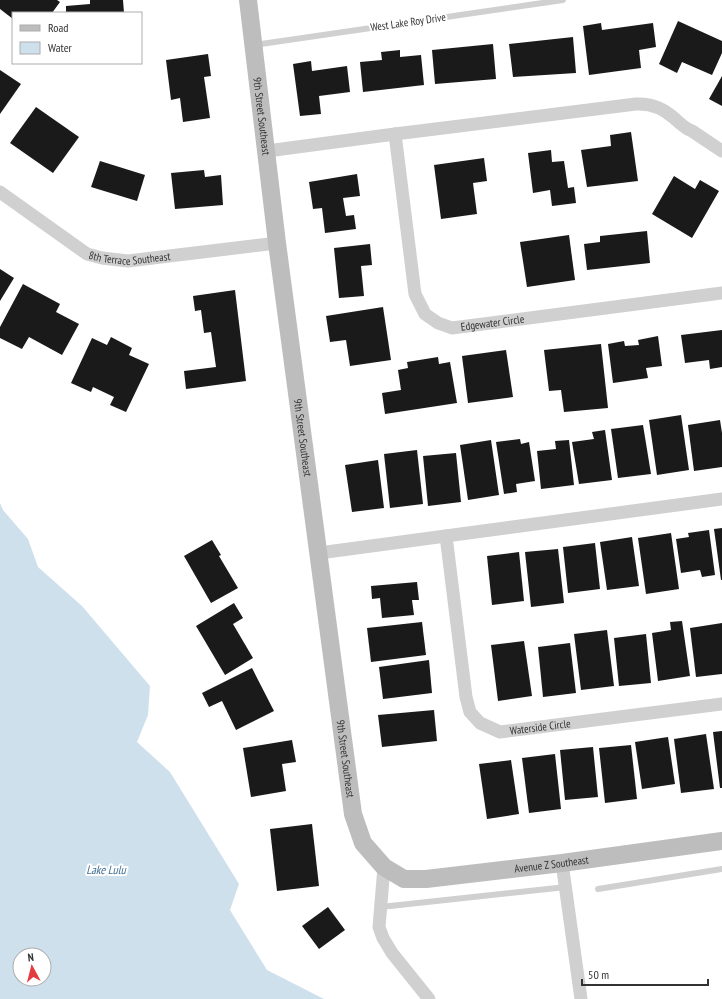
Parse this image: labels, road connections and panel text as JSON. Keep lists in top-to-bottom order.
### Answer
{
  "streets": {
    "street": [
      "9th Street Southeast",
      "8th Terrace Southeast",
      "Edgewater Circle",
      "Waterside Circle",
      "Avenue Z Southeast"
    ],
    "lane": ["West Lake Roy Drive"]
  },
  "crossings": [
    ["West Lake Roy Drive", "9th Street Southeast"],
    ["9th Street Southeast", "8th Terrace Southeast"],
    ["9th Street Southeast", "Avenue Z Southeast"]
  ],
  "water": ["Lake Lulu"],
  "legend": ["Road", "Water"],
  "scale_bar": "50 m",
  "north": "top"
}
